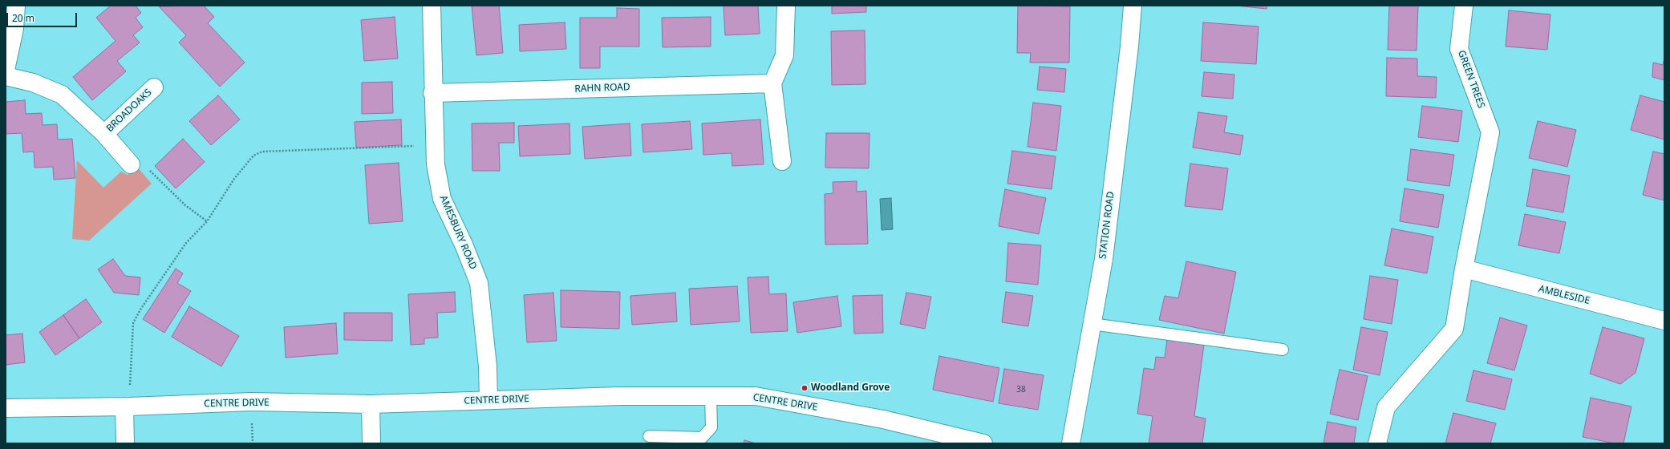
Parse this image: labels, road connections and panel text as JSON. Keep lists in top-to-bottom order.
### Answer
{
  "streets": {
    "street": [
      "GREEN TREES",
      "RAHN ROAD",
      "BROADOAKS",
      "STATION ROAD",
      "AMESBURY ROAD",
      "AMBLESIDE",
      "CENTRE DRIVE"
    ]
  },
  "crossings": [
    ["GREEN TREES", "AMBLESIDE"],
    ["RAHN ROAD", "AMESBURY ROAD"],
    ["AMESBURY ROAD", "CENTRE DRIVE"]
  ],
  "places": ["Woodland Grove"],
  "house_numbers": ["38"],
  "scale_bar": "20 m"
}
